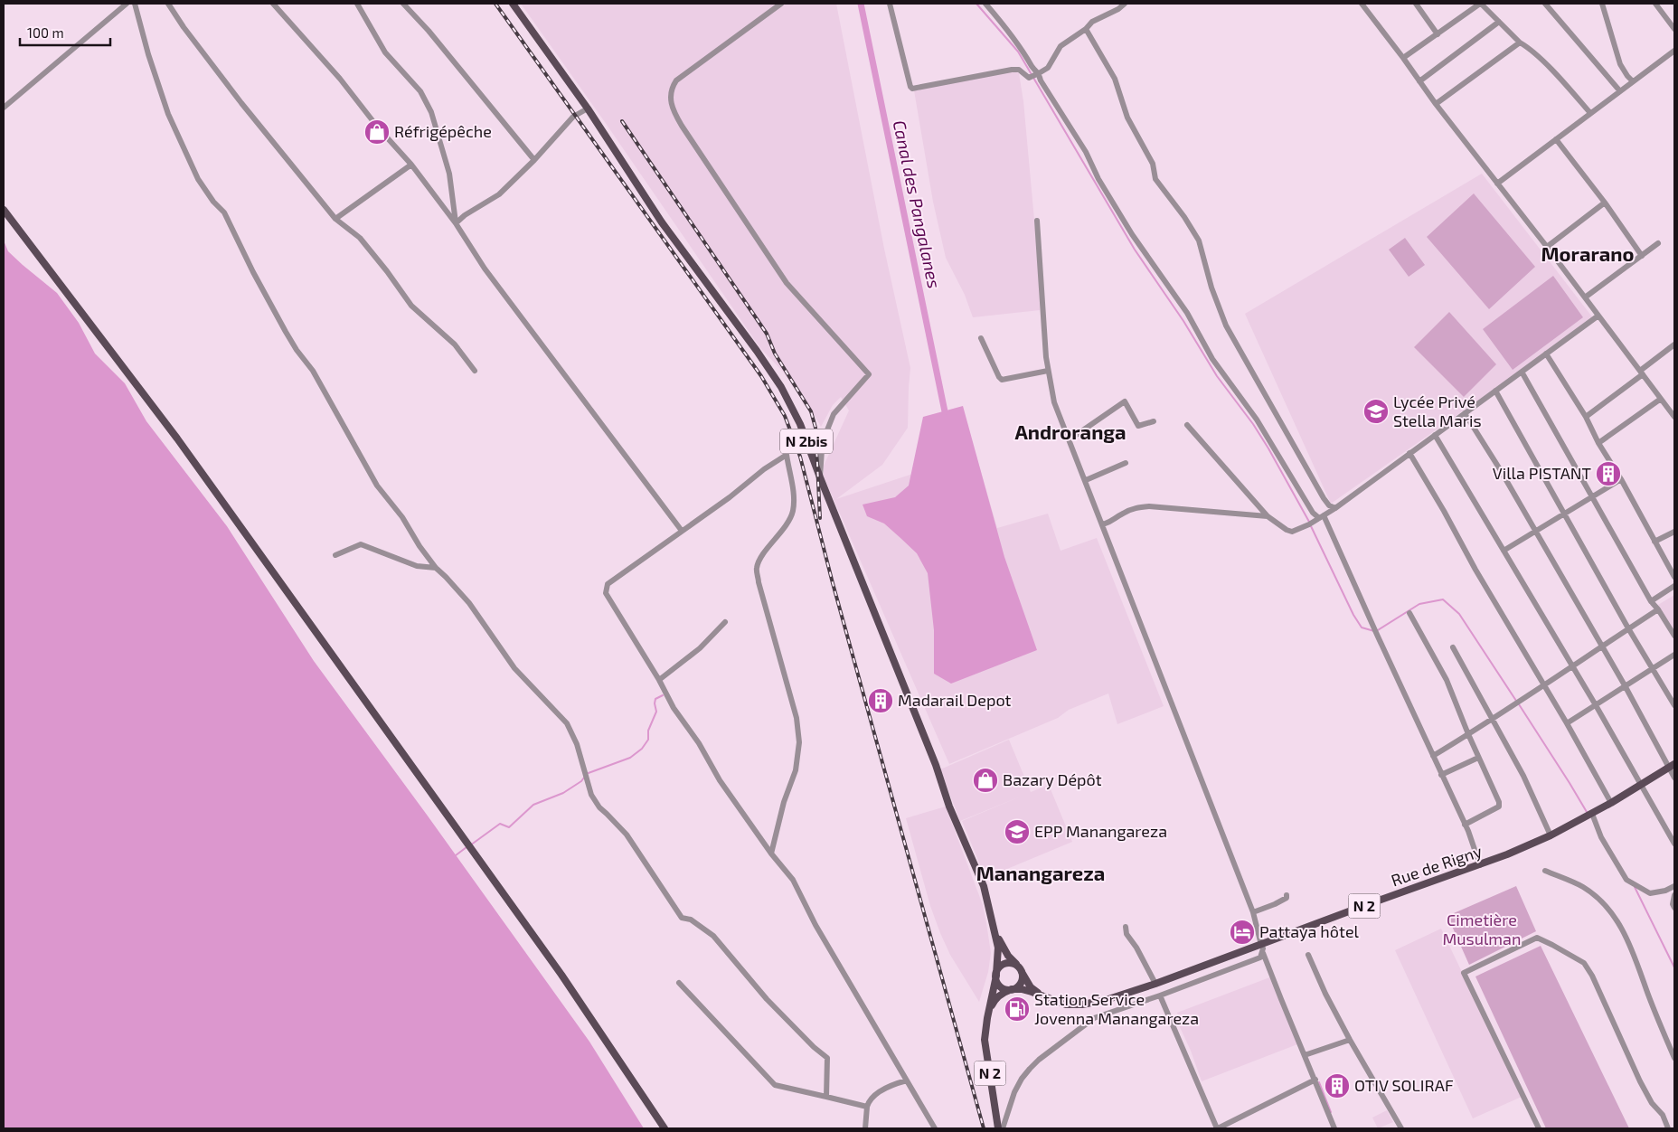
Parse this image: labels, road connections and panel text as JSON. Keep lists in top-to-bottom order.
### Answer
{
  "streets": {
    "main road": ["N 2bis", "Rue de Rigny", "N 2"]
  },
  "crossings": [
    ["Rue de Rigny", "N 2"]
  ],
  "districts": ["Morarano", "Androranga", "Manangareza"],
  "water": ["Canal des Pangalanes"],
  "parks": ["Cimetière Musulman"],
  "places": {
    "shop": ["Réfrigépêche", "Bazary Dépôt"],
    "school or university": ["Lycée Privé Stella Maris", "EPP Manangareza"],
    "building": ["Villa PISTANT", "Madarail Depot", "OTIV SOLIRAF"],
    "hotel": ["Pattaya hôtel"],
    "fuel station": ["Station Service Jovenna Manangareza"]
  },
  "scale_bar": "100 m"
}
